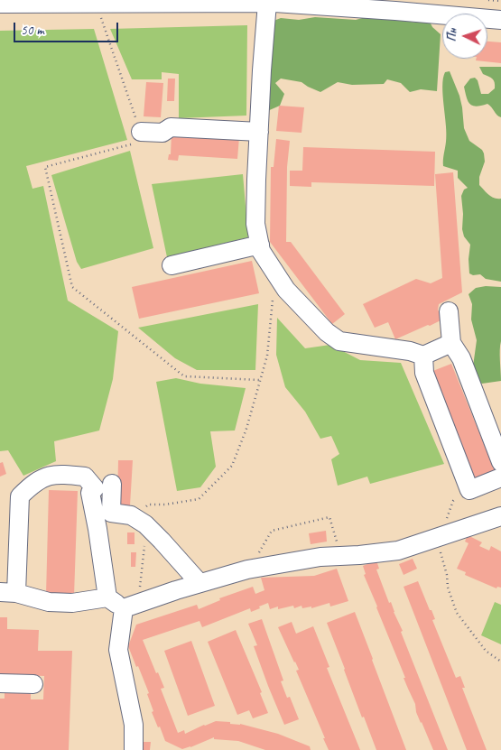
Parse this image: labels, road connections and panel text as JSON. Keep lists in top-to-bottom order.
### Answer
{
  "scale_bar": "50 m",
  "north": "left"
}
